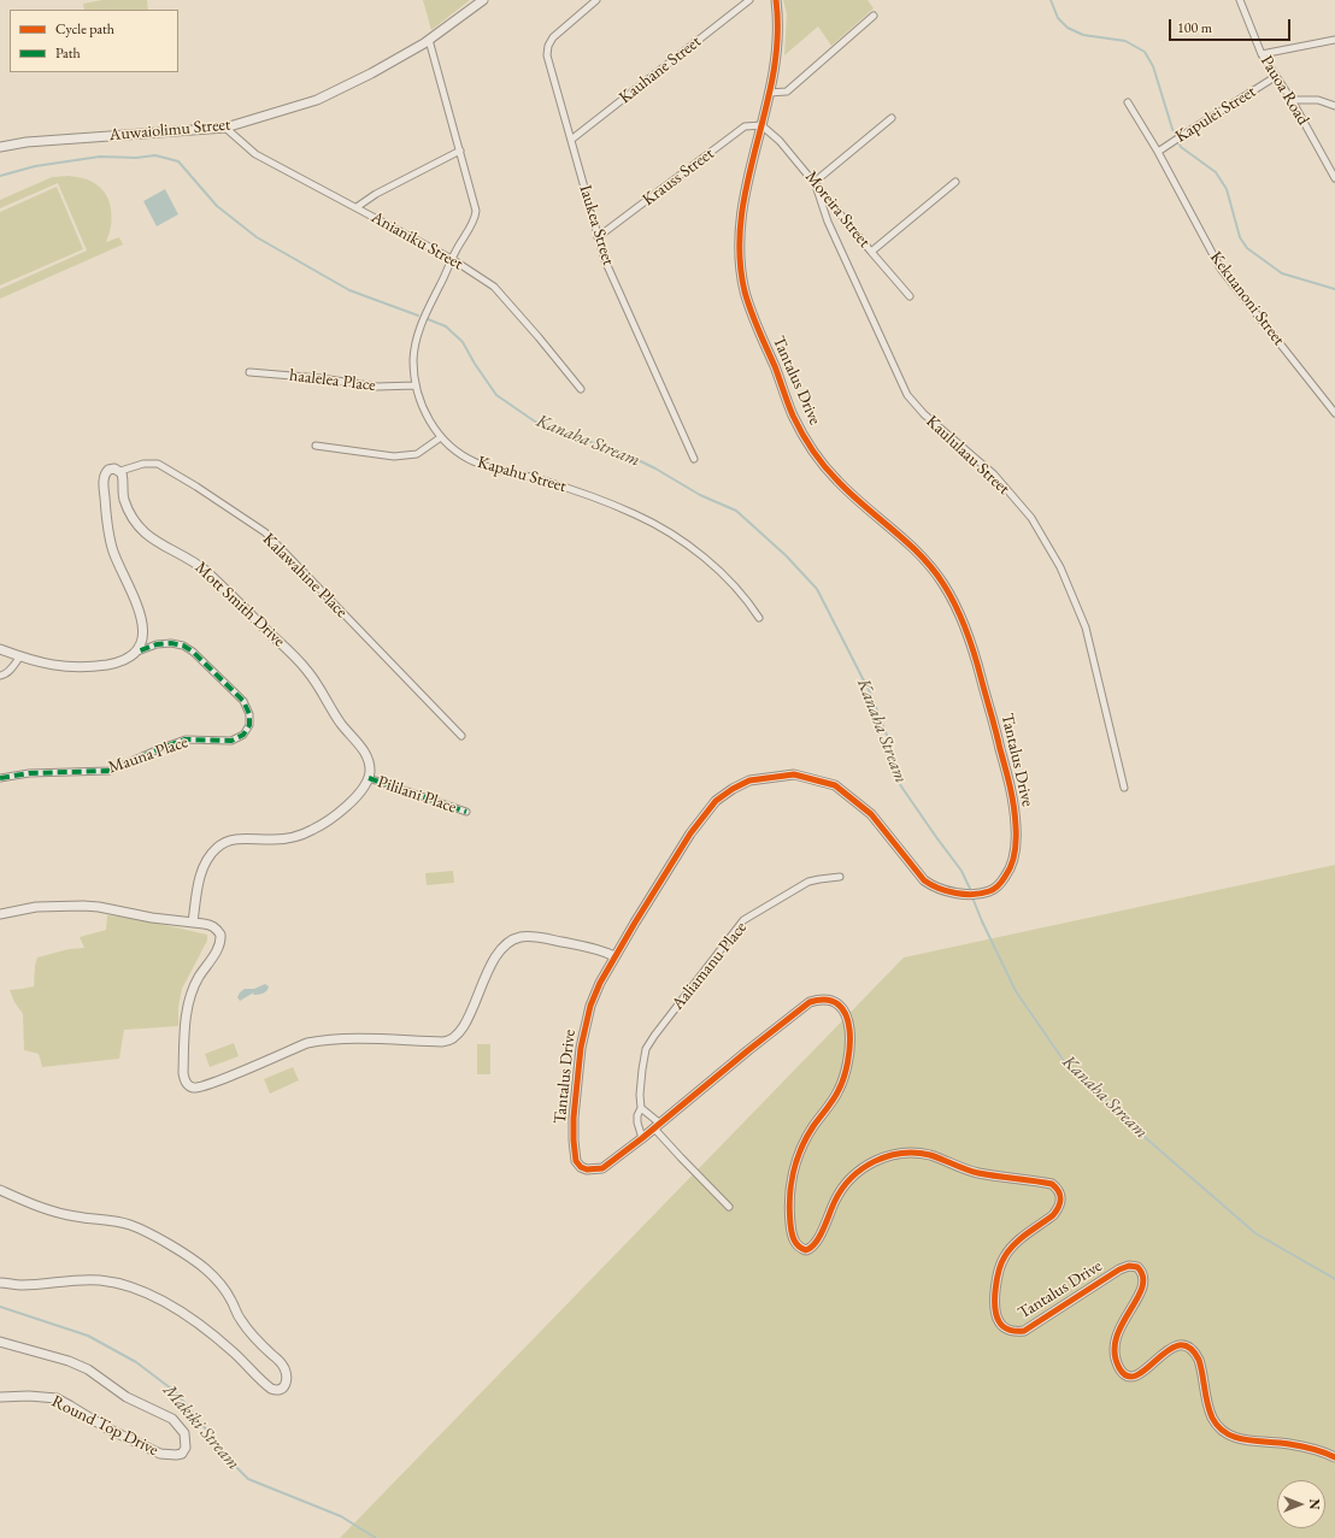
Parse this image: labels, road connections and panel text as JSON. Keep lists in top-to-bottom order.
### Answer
{
  "streets": {
    "street": [
      "Kauhane Street",
      "Pauoa Road",
      "Kapulei Street",
      "Auwaiolimu Street",
      "Krauss Street",
      "Moreira Street",
      "Iaukea Street",
      "Anianiku Street",
      "Kekuanoni Street",
      "haalelea Place",
      "Tantalus Drive",
      "Kaululaau Street",
      "Kapahu Street",
      "Kalawahine Place",
      "Mott Smith Drive",
      "Mauna Place",
      "Pililani Place",
      "Aaliamanu Place",
      "Round Top Drive"
    ]
  },
  "crossings": [
    ["Kauhane Street", "Iaukea Street"],
    ["Pauoa Road", "Kapulei Street"],
    ["Kapulei Street", "Kekuanoni Street"],
    ["Auwaiolimu Street", "Anianiku Street"],
    ["Auwaiolimu Street", "Kapahu Street"],
    ["Krauss Street", "Moreira Street"],
    ["Krauss Street", "Iaukea Street"],
    ["Krauss Street", "Tantalus Drive"],
    ["Moreira Street", "Tantalus Drive"],
    ["Moreira Street", "Kaululaau Street"],
    ["Anianiku Street", "Kapahu Street"],
    ["haalelea Place", "Kapahu Street"],
    ["Tantalus Drive", "Aaliamanu Place"],
    ["Kalawahine Place", "Mott Smith Drive"],
    ["Mott Smith Drive", "Pililani Place"]
  ],
  "water": ["Kanaha Stream", "Makiki Stream"],
  "legend": ["Cycle path", "Path"],
  "scale_bar": "100 m",
  "north": "right"
}
